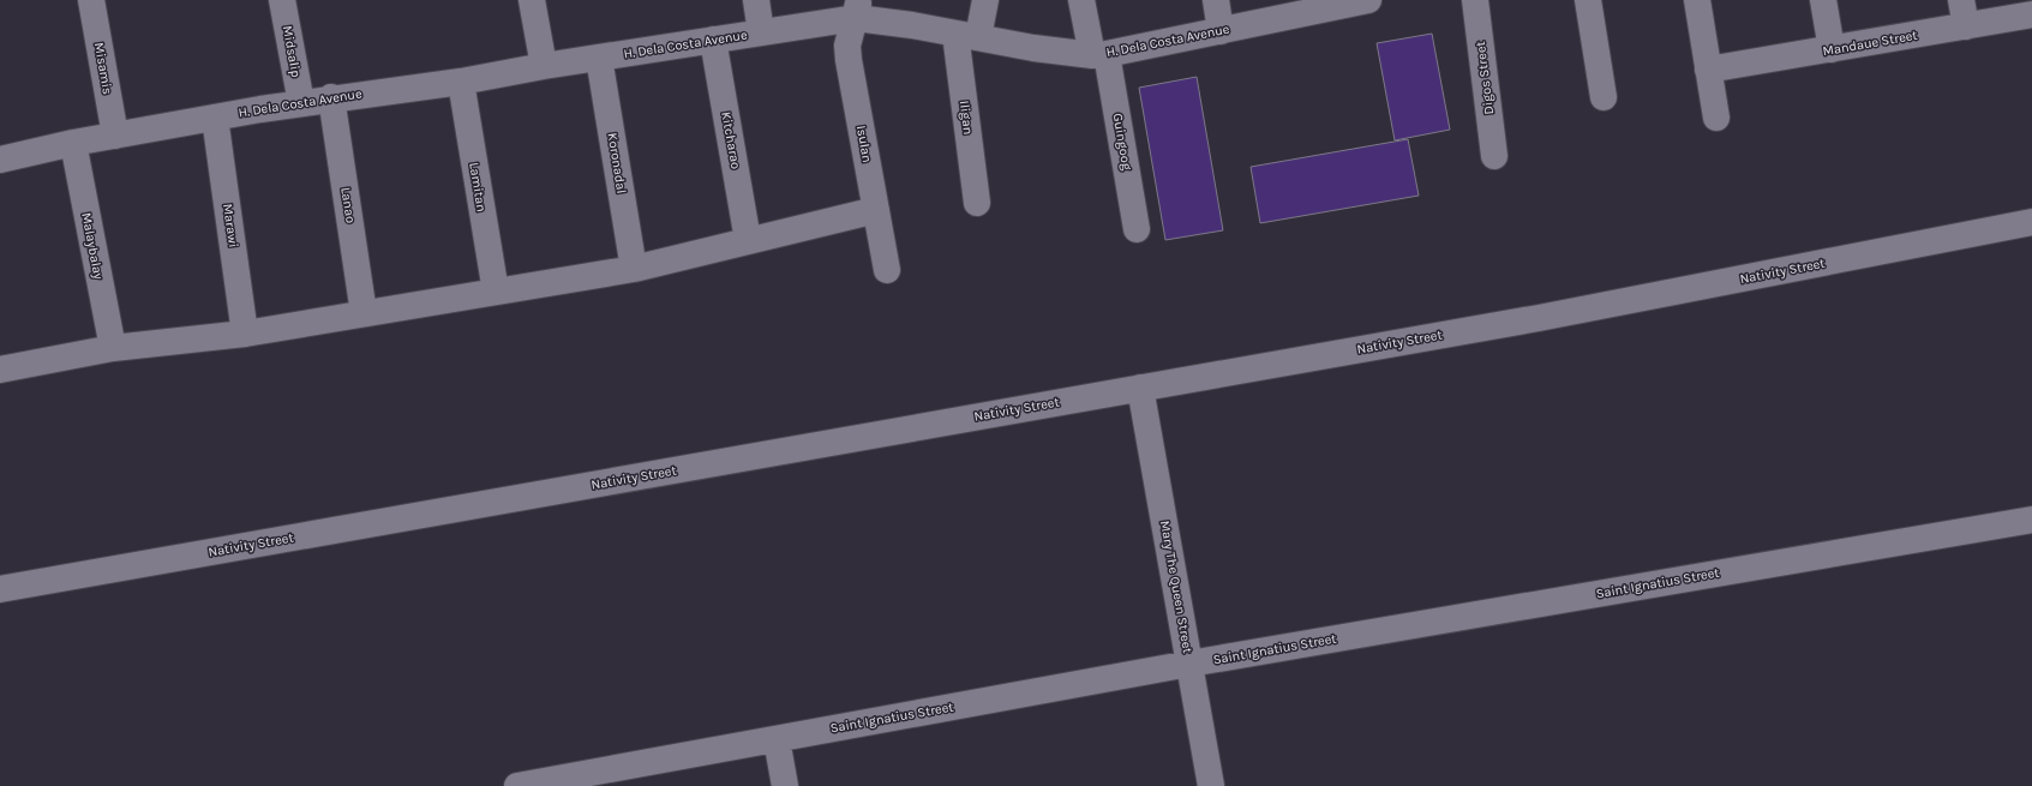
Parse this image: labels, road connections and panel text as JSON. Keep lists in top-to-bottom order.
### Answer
{
  "streets": {
    "street": [
      "H. Dela Costa Avenue",
      "Mandaue Street",
      "Midsalip",
      "Misamis",
      "Digos Street",
      "Iligan",
      "Kitcharao",
      "Guingoog",
      "Isulan",
      "Koronadal",
      "Lamitan",
      "Lanao",
      "Marawi",
      "Malaybalay",
      "Nativity Street",
      "Saint Ignatius Street",
      "Mary The Queen Street"
    ]
  },
  "crossings": [
    ["H. Dela Costa Avenue", "Midsalip"],
    ["H. Dela Costa Avenue", "Misamis"],
    ["H. Dela Costa Avenue", "Iligan"],
    ["H. Dela Costa Avenue", "Kitcharao"],
    ["H. Dela Costa Avenue", "Guingoog"],
    ["H. Dela Costa Avenue", "Isulan"],
    ["H. Dela Costa Avenue", "Koronadal"],
    ["H. Dela Costa Avenue", "Lamitan"],
    ["H. Dela Costa Avenue", "Lanao"],
    ["H. Dela Costa Avenue", "Marawi"],
    ["H. Dela Costa Avenue", "Malaybalay"],
    ["Nativity Street", "Mary The Queen Street"],
    ["Saint Ignatius Street", "Mary The Queen Street"]
  ]
}
